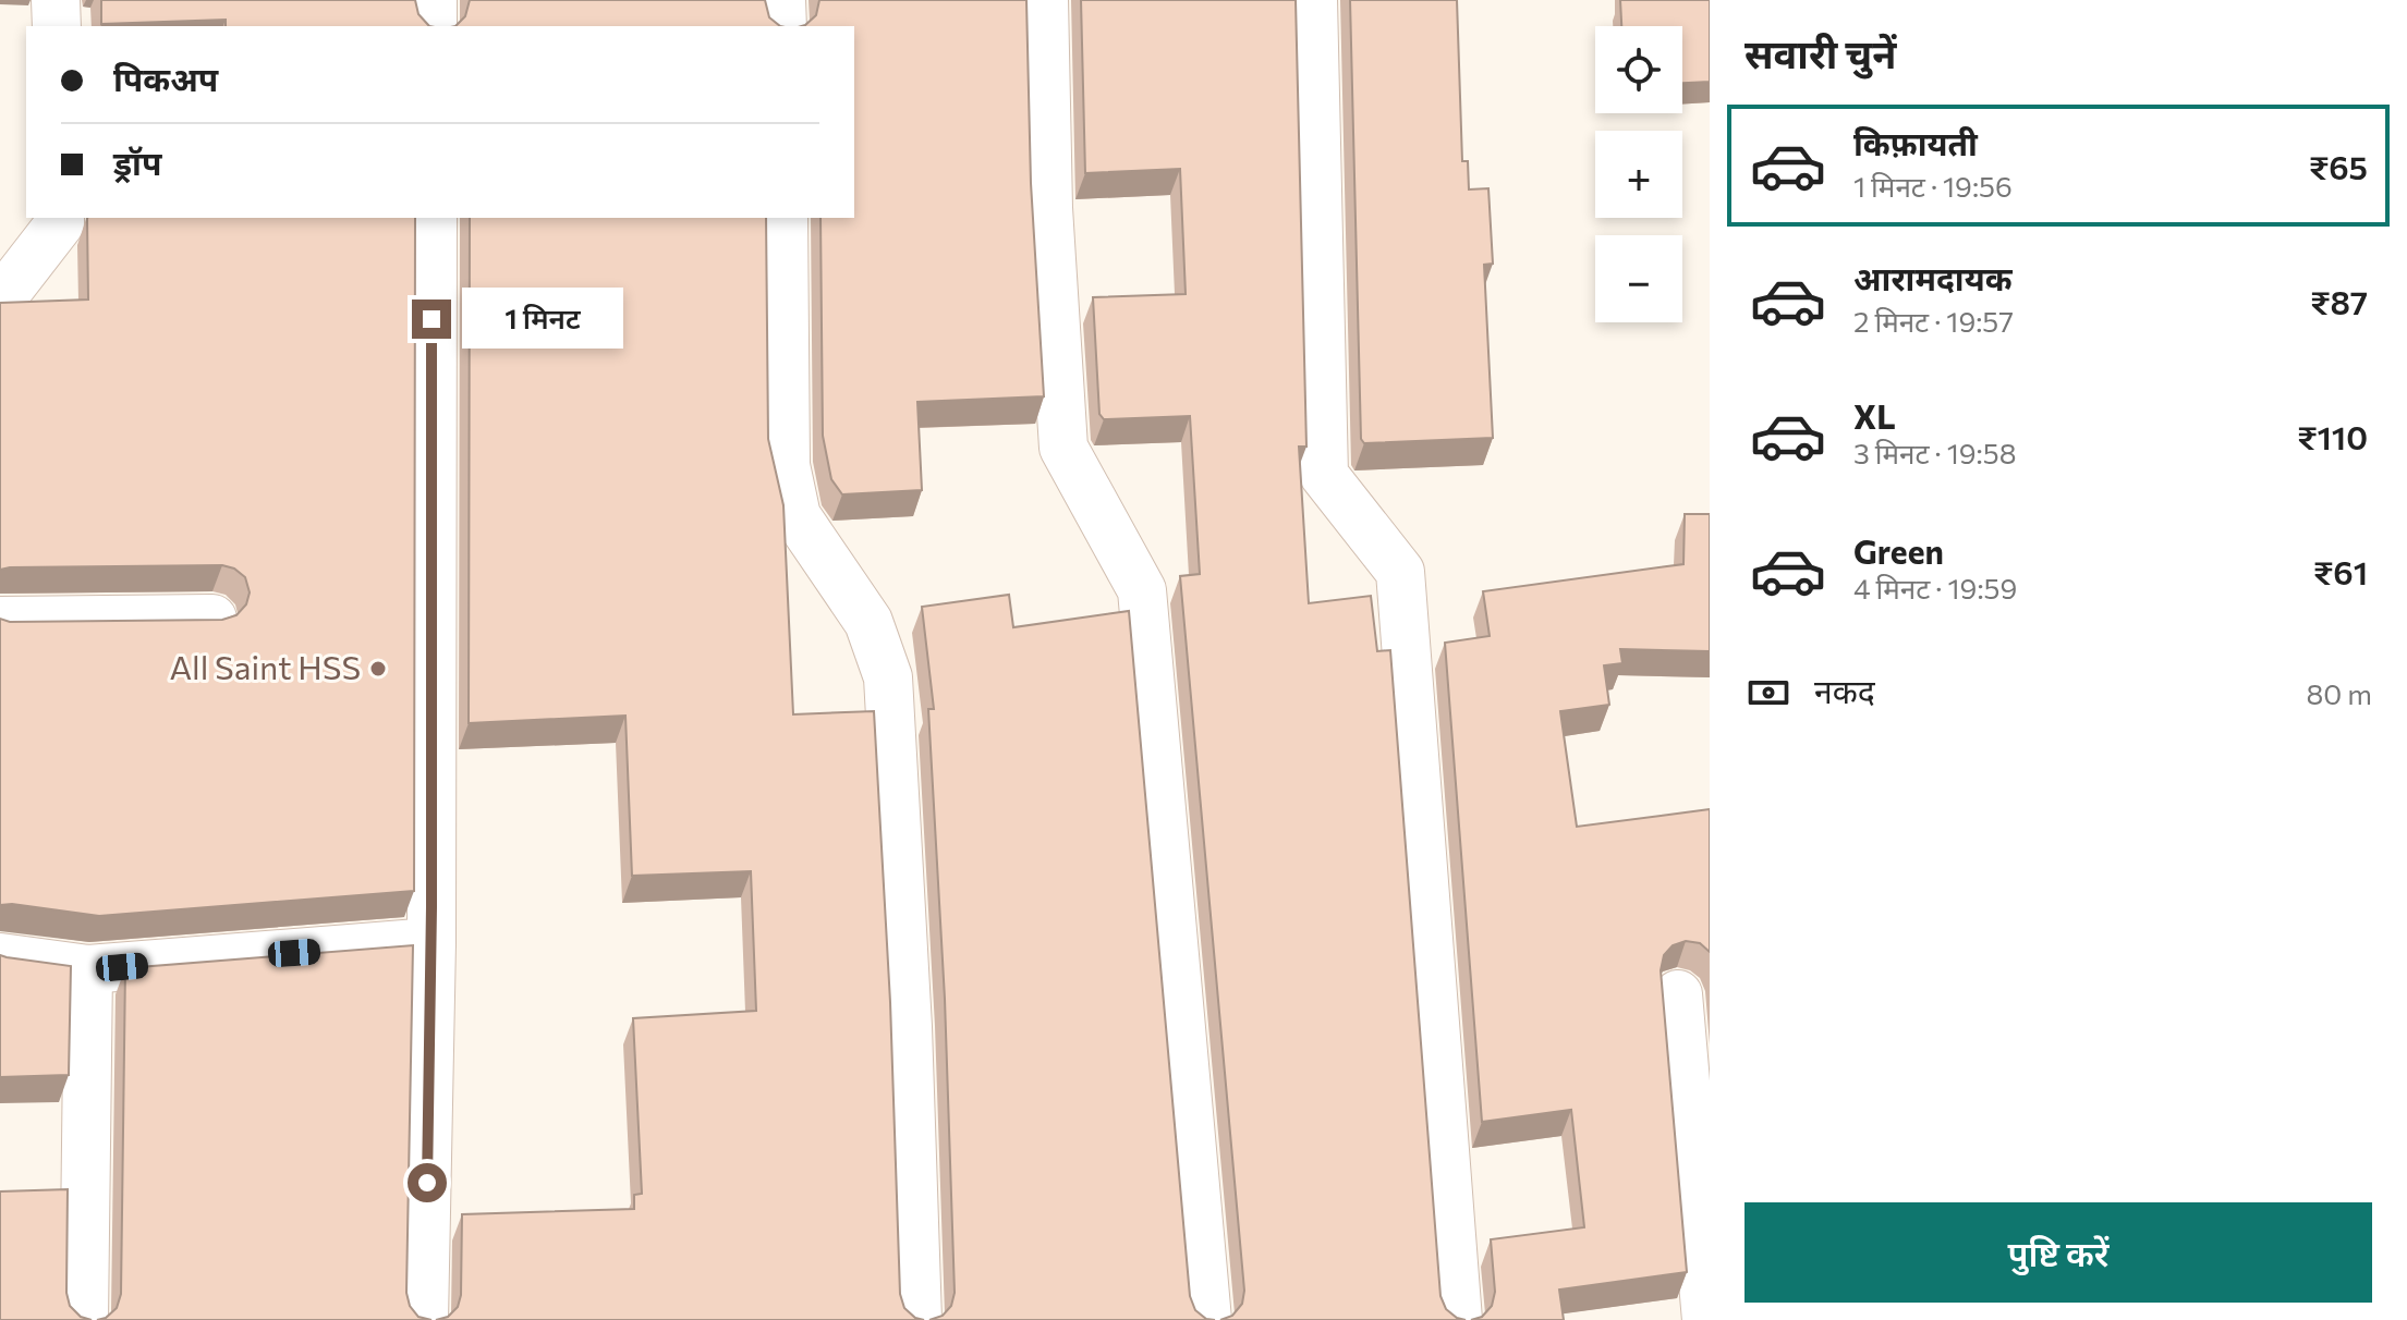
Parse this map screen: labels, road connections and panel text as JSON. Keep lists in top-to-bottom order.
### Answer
{
  "places": ["All Saint HSS"],
  "page": {
    "heading": "सवारी चुनें",
    "map_buttons": ["+", "−"],
    "banner": ["पिकअप", "ड्रॉप"],
    "list": [
      {
        "name": "किफ़ायती",
        "note": "1 मिनट · 19:56",
        "value": "₹65"
      },
      {
        "name": "आरामदायक",
        "note": "2 मिनट · 19:57",
        "value": "₹87"
      },
      {
        "name": "XL",
        "note": "3 मिनट · 19:58",
        "value": "₹110"
      },
      {
        "name": "Green",
        "note": "4 मिनट · 19:59",
        "value": "₹61"
      }
    ],
    "bubble": "1 मिनट",
    "pay": ["नकद", "80 m"],
    "buttons": "पुष्टि करें"
  }
}
